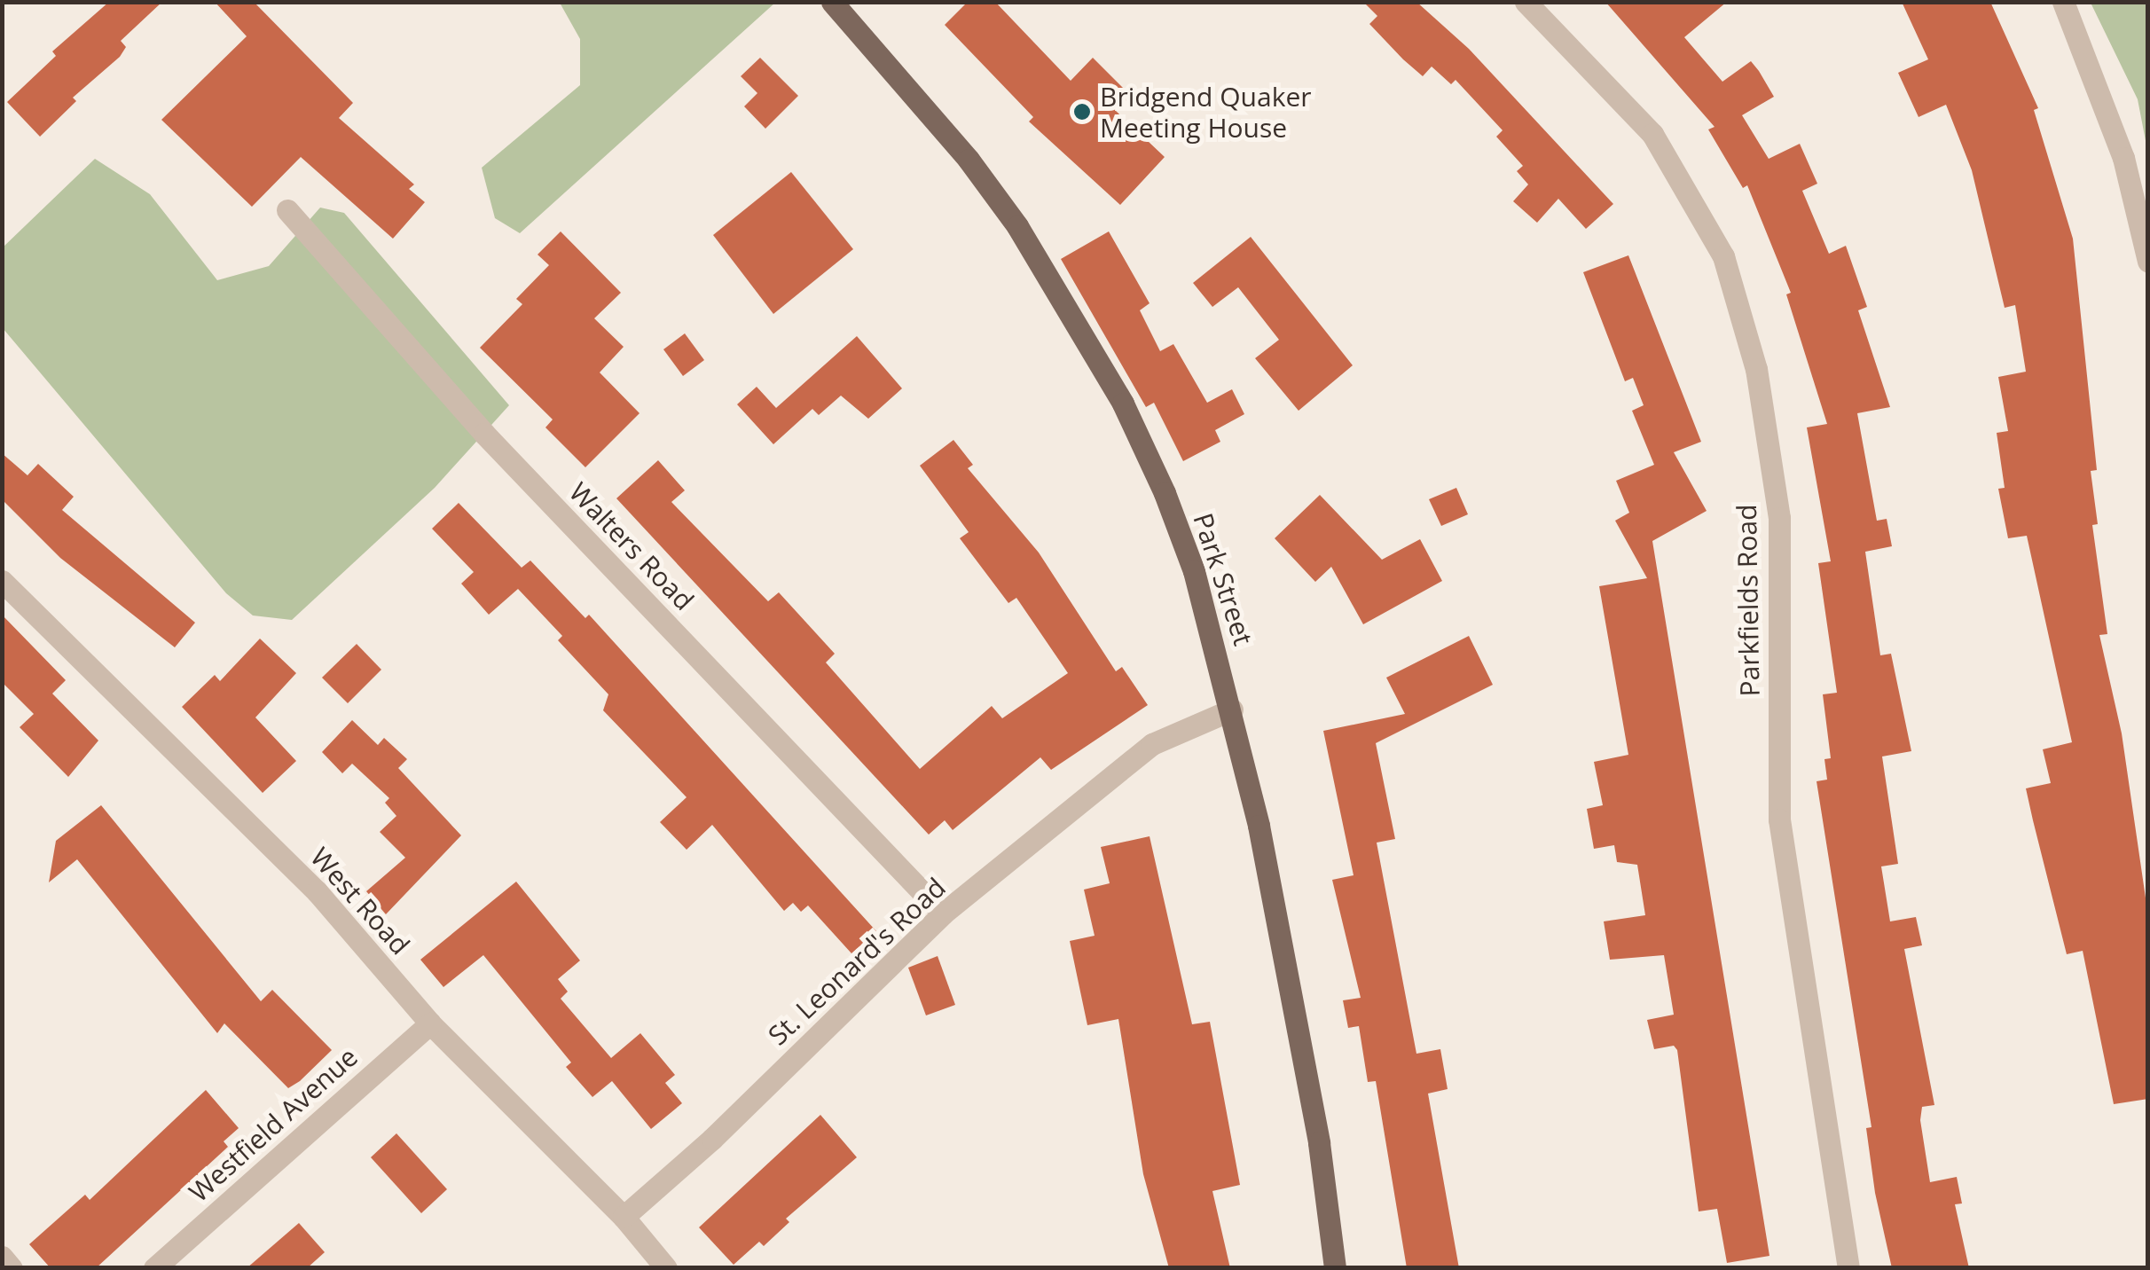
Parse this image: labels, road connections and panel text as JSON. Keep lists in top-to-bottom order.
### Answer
{
  "streets": {
    "main road": ["Park Street"],
    "street": [
      "Walters Road",
      "Parkfields Road",
      "West Road",
      "St. Leonard's Road",
      "Westfield Avenue"
    ]
  },
  "crossings": [
    ["Walters Road", "St. Leonard's Road"],
    ["Park Street", "St. Leonard's Road"],
    ["West Road", "St. Leonard's Road"],
    ["West Road", "Westfield Avenue"]
  ],
  "places": ["Bridgend Quaker Meeting House"]
}
